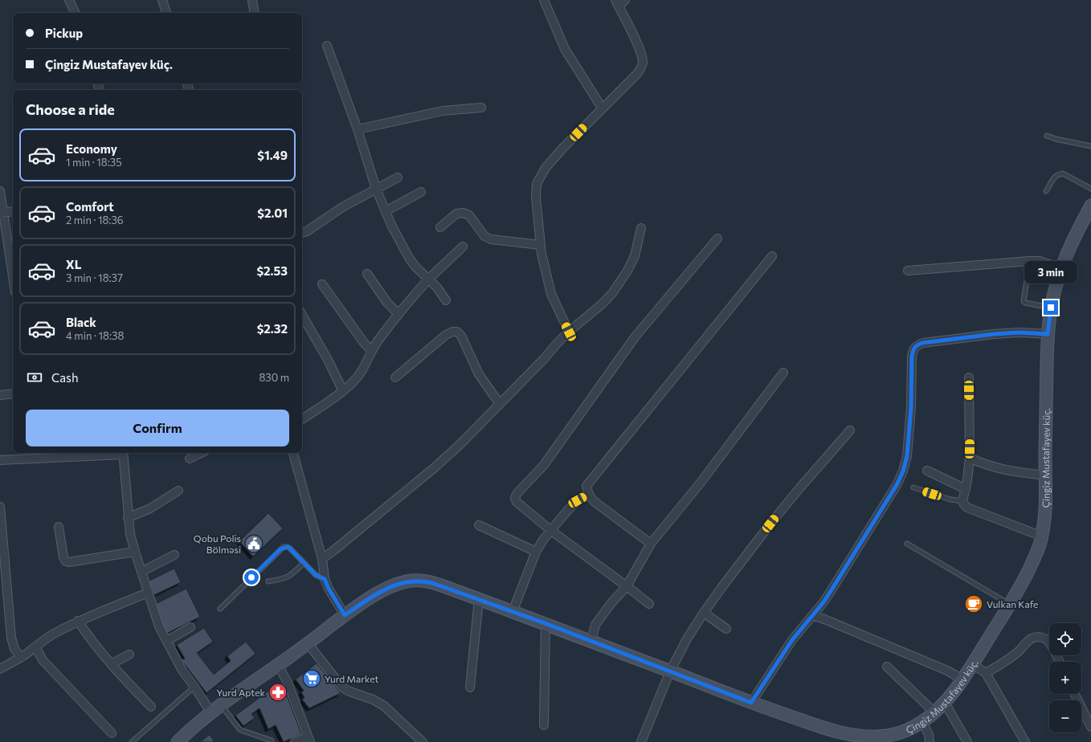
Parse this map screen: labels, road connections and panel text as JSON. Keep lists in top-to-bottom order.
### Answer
{
  "streets": {
    "street": ["Çingiz Mustafayev küç."]
  },
  "places": {
    "public building": ["Qobu Polis Bölməsi"],
    "cafe": ["Vulkan Kafe"],
    "supermarket": ["Yurd Market"],
    "pharmacy": ["Yurd Aptek"]
  },
  "page": {
    "banner": ["Pickup", "Çingiz Mustafayev küç."],
    "heading": "Choose a ride",
    "list": [
      {
        "name": "Economy",
        "note": "1 min · 18:35",
        "value": "$1.49"
      },
      {
        "name": "Comfort",
        "note": "2 min · 18:36",
        "value": "$2.01"
      },
      {
        "name": "XL",
        "note": "3 min · 18:37",
        "value": "$2.53"
      },
      {
        "name": "Black",
        "note": "4 min · 18:38",
        "value": "$2.32"
      }
    ],
    "bubble": "3 min",
    "pay": ["Cash", "830 m"],
    "buttons": "Confirm",
    "map_buttons": ["+", "−"]
  }
}
